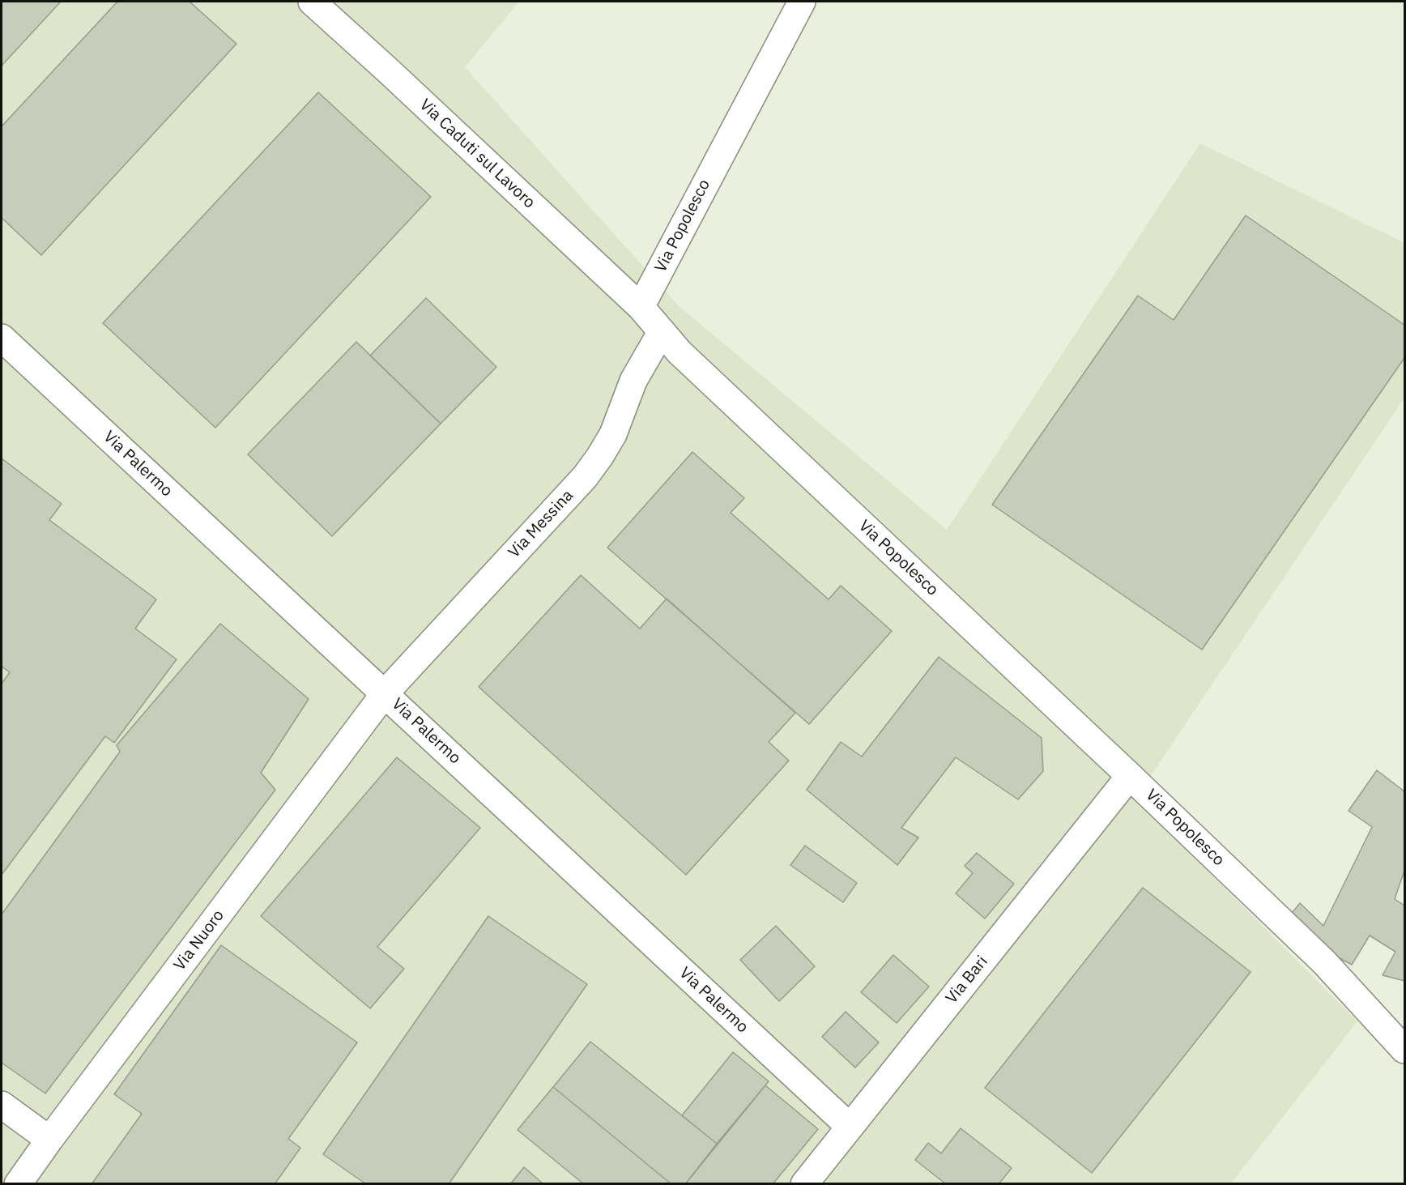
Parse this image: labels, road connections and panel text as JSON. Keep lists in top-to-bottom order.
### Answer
{
  "streets": {
    "street": [
      "Via Caduti sul Lavoro",
      "Via Popolesco",
      "Via Palermo",
      "Via Messina",
      "Via Nuoro",
      "Via Bari"
    ]
  },
  "crossings": [
    ["Via Caduti sul Lavoro", "Via Popolesco"],
    ["Via Popolesco", "Via Messina"],
    ["Via Popolesco", "Via Bari"],
    ["Via Palermo", "Via Messina"],
    ["Via Palermo", "Via Nuoro"],
    ["Via Palermo", "Via Bari"],
    ["Via Messina", "Via Nuoro"]
  ]
}
